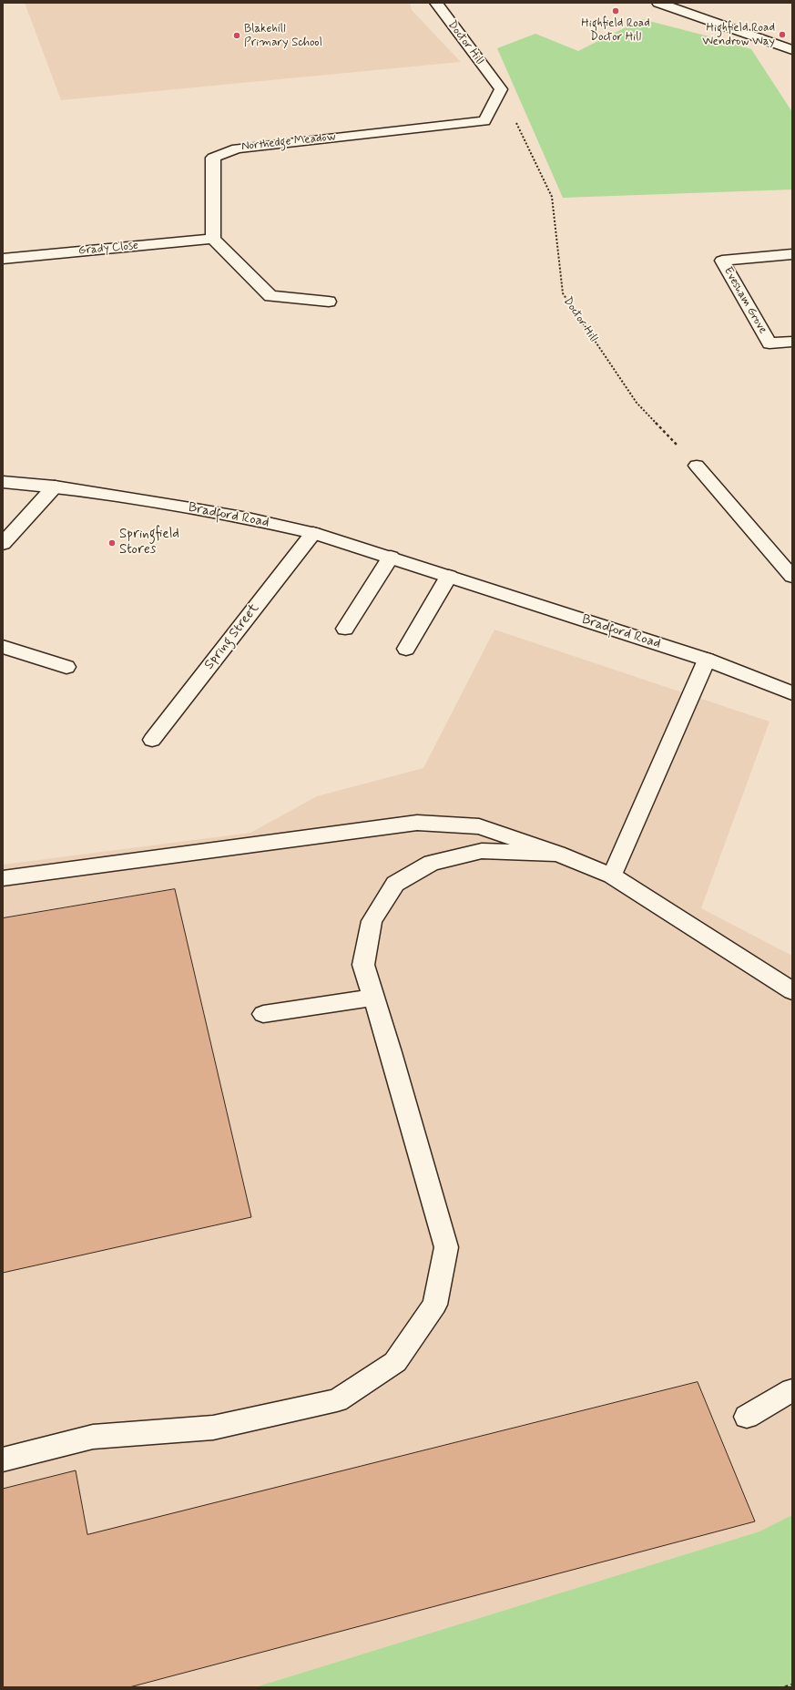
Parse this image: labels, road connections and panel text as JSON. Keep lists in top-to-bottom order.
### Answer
{
  "streets": {
    "street": [
      "Doctor Hill",
      "Northedge Meadow",
      "Grady Close",
      "Evesham Grove",
      "Bradford Road",
      "Spring Street"
    ]
  },
  "crossings": [
    ["Doctor Hill", "Northedge Meadow"],
    ["Northedge Meadow", "Grady Close"],
    ["Bradford Road", "Spring Street"]
  ],
  "places": [
    "Highfield Road Doctor Hill",
    "Highfield Road Wendrow Way",
    "Blakehill Primary School",
    "Springfield Stores"
  ]
}
